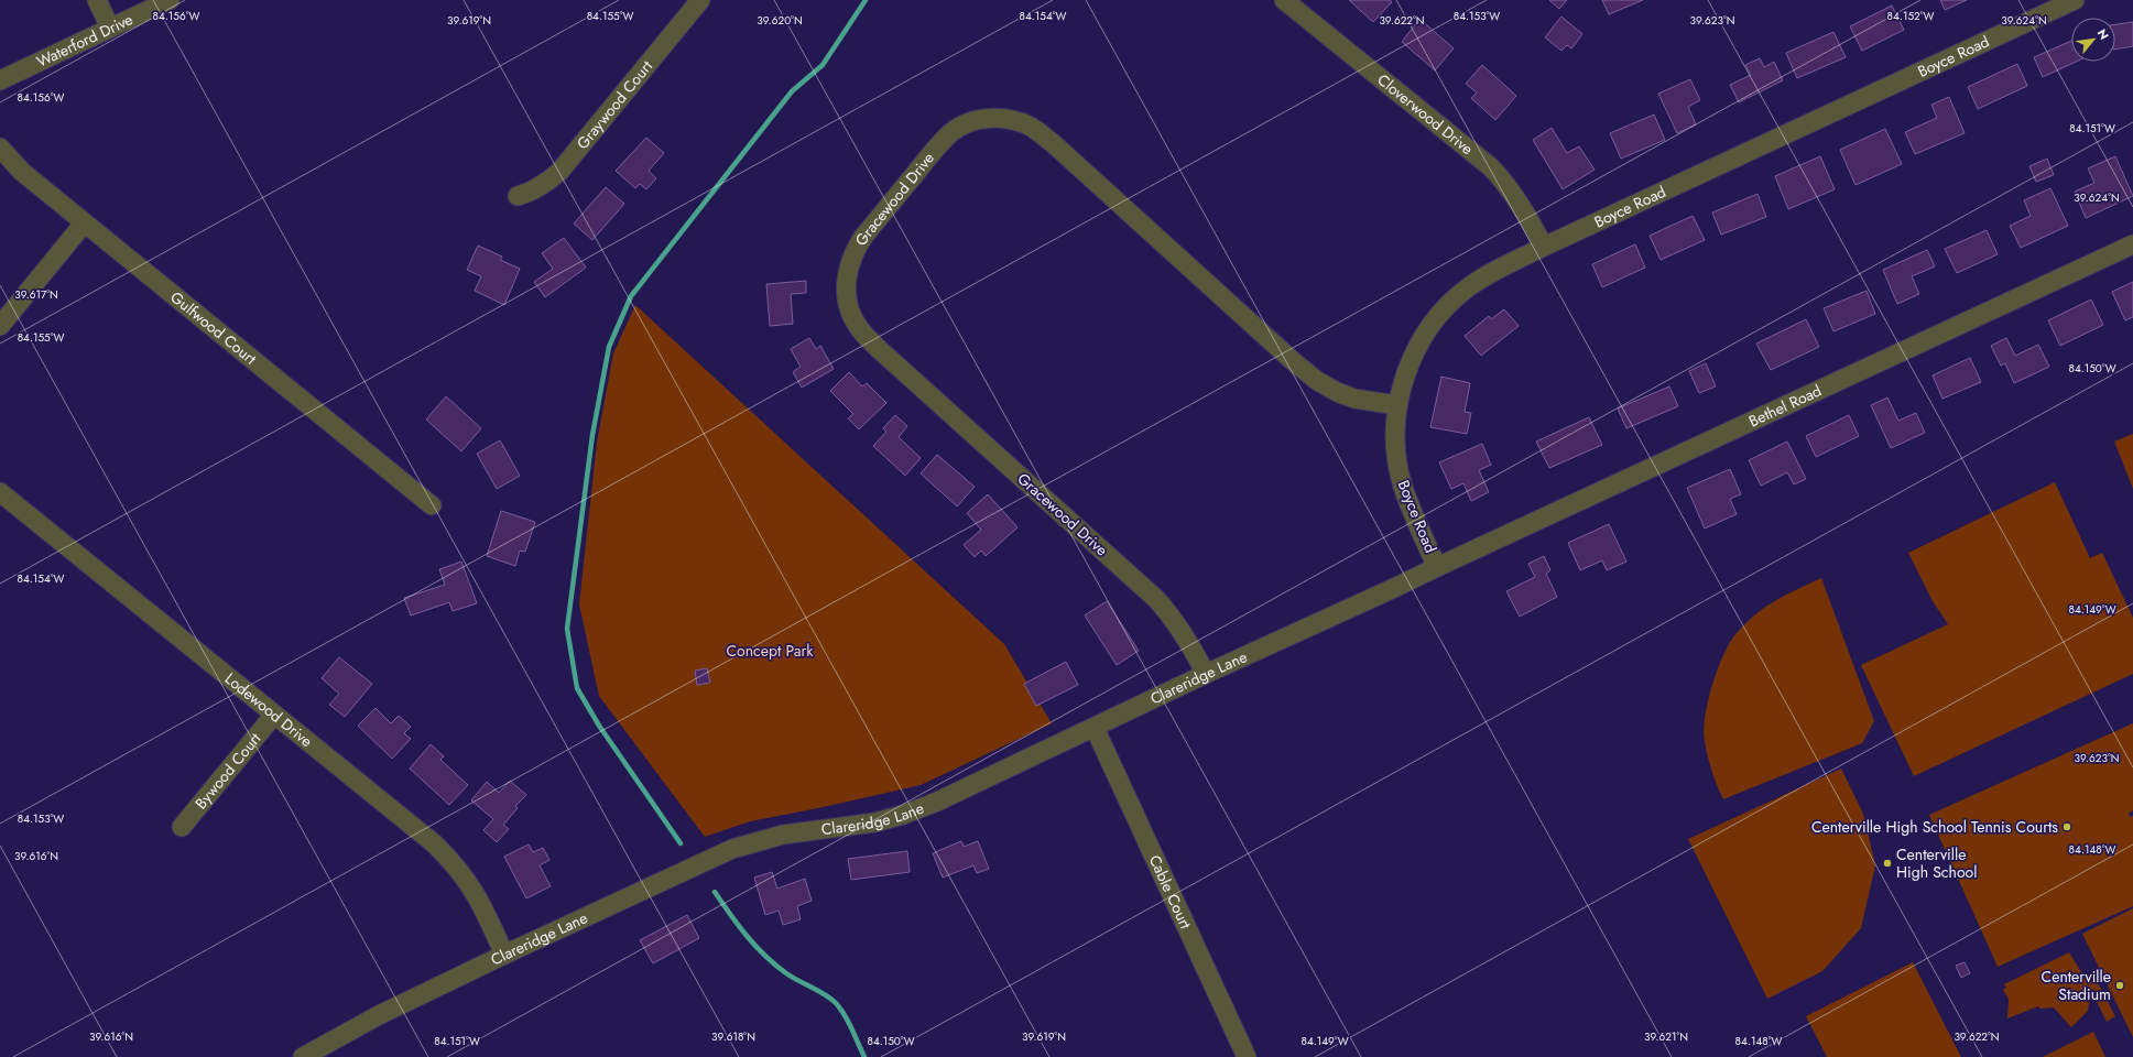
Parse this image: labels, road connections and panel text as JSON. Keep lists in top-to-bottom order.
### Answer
{
  "streets": {
    "street": [
      "Waterford Drive",
      "Boyce Road",
      "Graywood Court",
      "Cloverwood Drive",
      "Gracewood Drive",
      "Gulfwood Court",
      "Bethel Road",
      "Clareridge Lane",
      "Lodewood Drive",
      "Bywood Court",
      "Cable Court"
    ]
  },
  "crossings": [
    ["Boyce Road", "Cloverwood Drive"],
    ["Boyce Road", "Gracewood Drive"],
    ["Boyce Road", "Bethel Road"],
    ["Boyce Road", "Clareridge Lane"],
    ["Gracewood Drive", "Clareridge Lane"],
    ["Bethel Road", "Clareridge Lane"],
    ["Clareridge Lane", "Lodewood Drive"],
    ["Clareridge Lane", "Cable Court"],
    ["Lodewood Drive", "Bywood Court"]
  ],
  "parks": ["Concept Park"],
  "places": ["Centerville High School Tennis Courts", "Centerville High School", "Centerville Stadium"],
  "north": "top right",
  "coordinates": [
    "84.156°W",
    "84.155°W",
    "84.154°W",
    "84.153°W",
    "84.152°W",
    "39.619°N",
    "39.620°N",
    "39.622°N",
    "39.623°N",
    "39.624°N",
    "84.151°W",
    "39.617°N",
    "84.150°W",
    "84.149°W",
    "84.148°W",
    "39.616°N",
    "39.618°N",
    "39.621°N"
  ]
}
